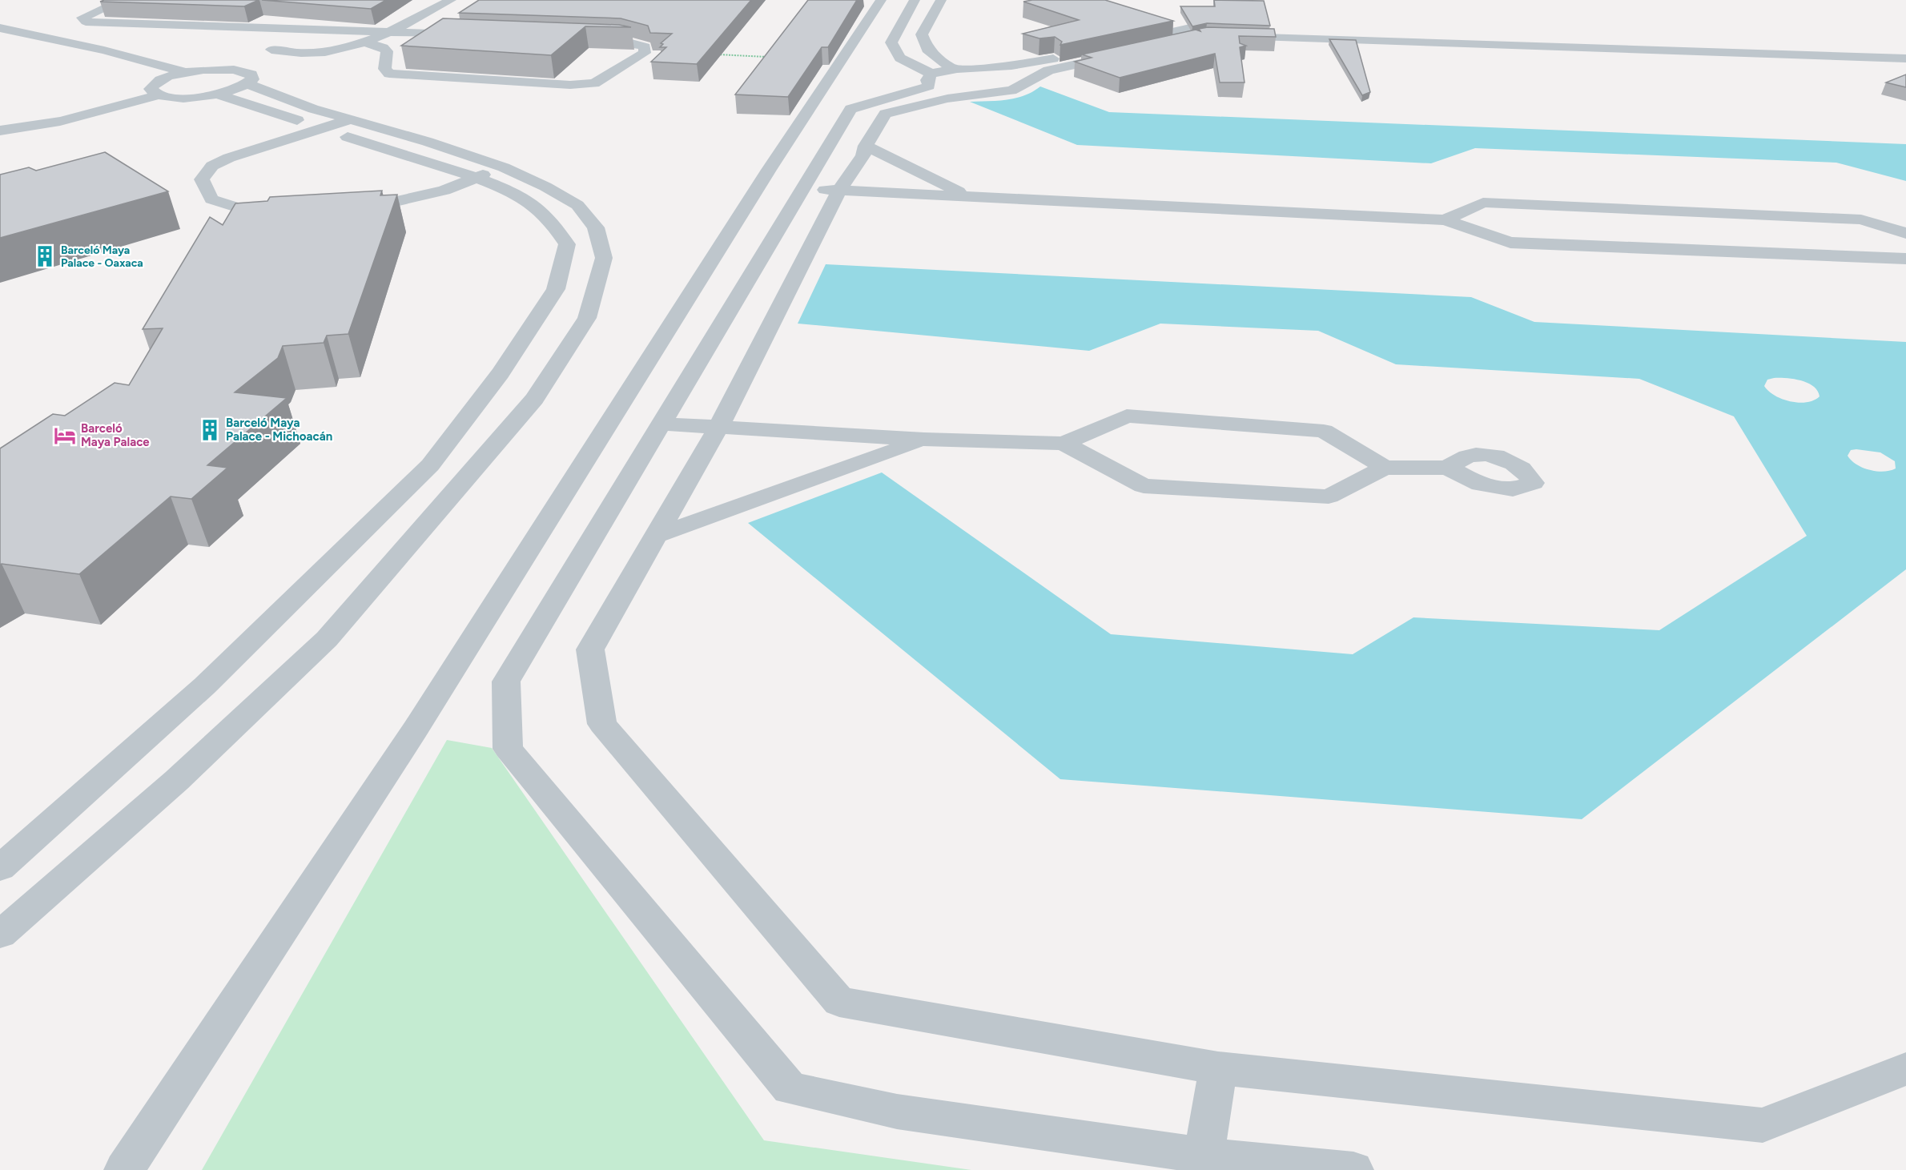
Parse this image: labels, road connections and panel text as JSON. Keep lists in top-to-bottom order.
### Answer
{
  "places": {
    "building": ["Barceló Maya Palace - Oaxaca", "Barceló Maya Palace - Michoacán"],
    "hotel": ["Barceló Maya Palace"]
  }
}
